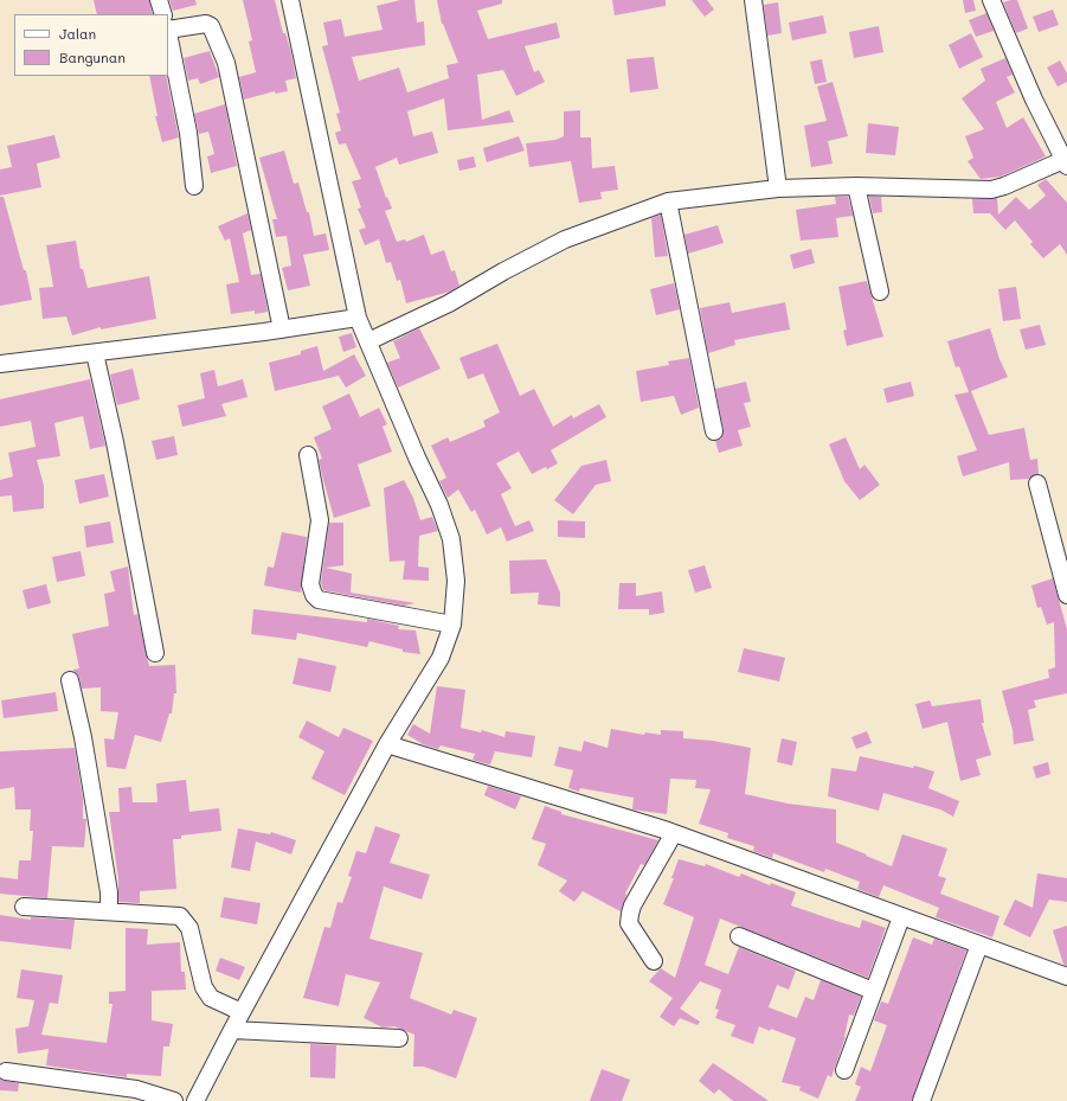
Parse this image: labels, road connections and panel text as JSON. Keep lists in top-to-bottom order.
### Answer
{
  "legend": ["Jalan", "Bangunan"]
}
